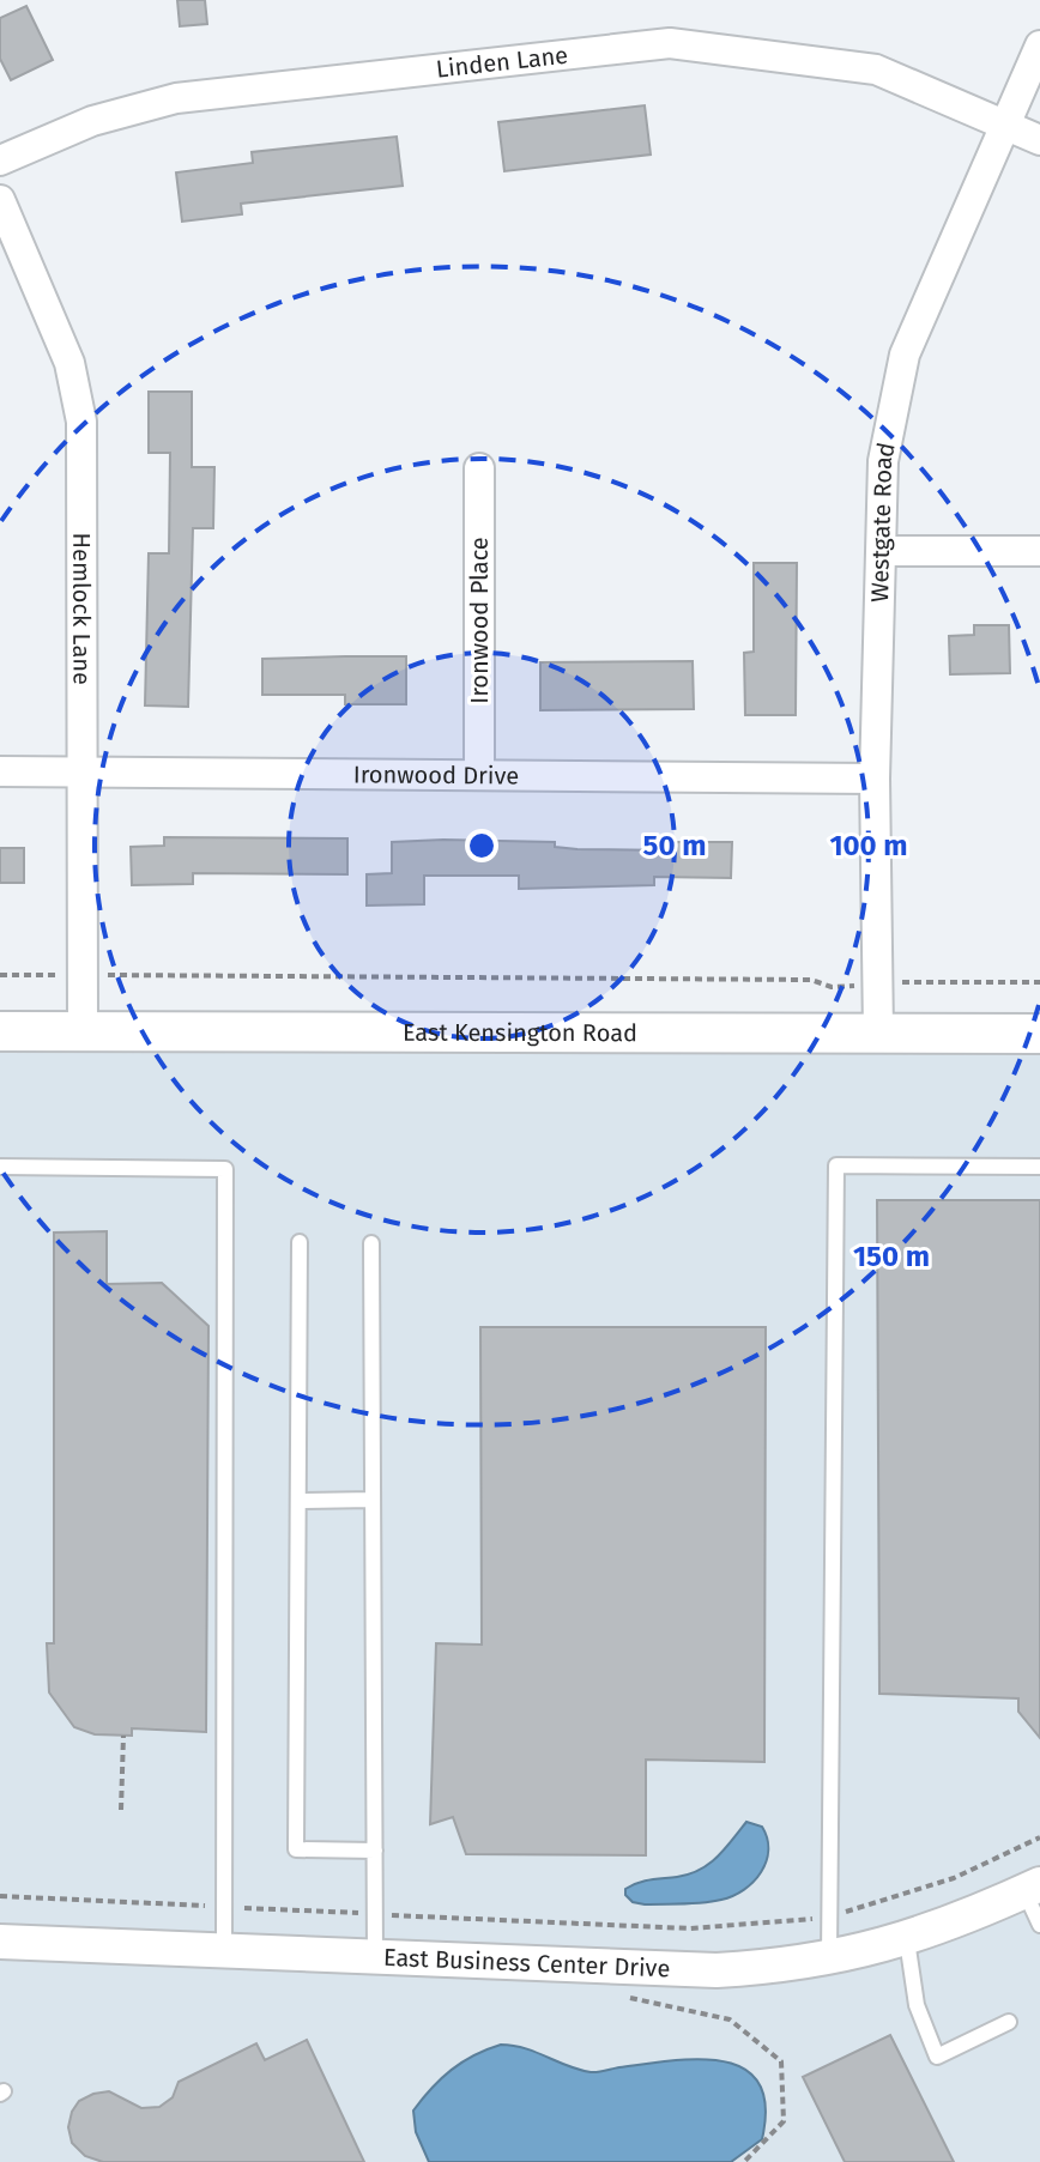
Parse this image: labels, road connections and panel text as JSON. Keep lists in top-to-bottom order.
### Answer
{
  "streets": {
    "main road": ["East Kensington Road"],
    "street": [
      "Linden Lane",
      "Westgate Road",
      "Hemlock Lane",
      "Ironwood Place",
      "Ironwood Drive",
      "East Business Center Drive"
    ]
  },
  "crossings": [
    ["Linden Lane", "Westgate Road"],
    ["Westgate Road", "Ironwood Drive"],
    ["Westgate Road", "East Kensington Road"],
    ["Hemlock Lane", "Ironwood Drive"],
    ["Hemlock Lane", "East Kensington Road"],
    ["Ironwood Place", "Ironwood Drive"]
  ],
  "rings": ["50 m", "100 m", "150 m"]
}
